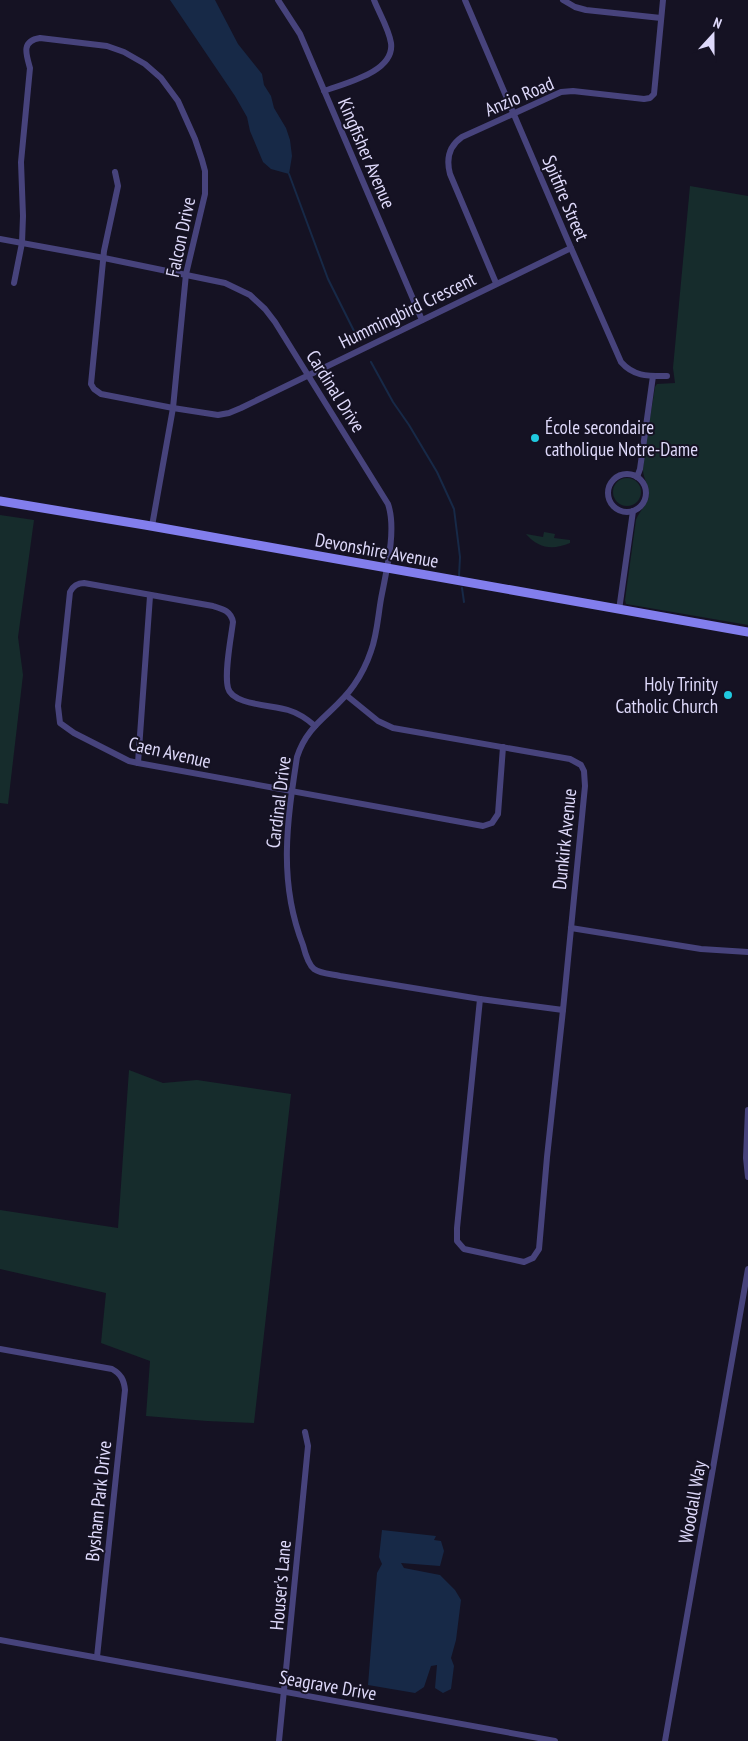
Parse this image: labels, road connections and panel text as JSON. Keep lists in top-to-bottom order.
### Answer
{
  "streets": {
    "main road": ["Devonshire Avenue"],
    "street": [
      "Anzio Road",
      "Kingfisher Avenue",
      "Spitfire Street",
      "Falcon Drive",
      "Hummingbird Crescent",
      "Cardinal Drive",
      "Caen Avenue",
      "Dunkirk Avenue",
      "Bysham Park Drive",
      "Woodall Way",
      "Houser's Lane",
      "Seagrave Drive"
    ]
  },
  "crossings": [
    ["Anzio Road", "Spitfire Street"],
    ["Anzio Road", "Hummingbird Crescent"],
    ["Kingfisher Avenue", "Hummingbird Crescent"],
    ["Spitfire Street", "Hummingbird Crescent"],
    ["Falcon Drive", "Hummingbird Crescent"],
    ["Falcon Drive", "Cardinal Drive"],
    ["Falcon Drive", "Devonshire Avenue"],
    ["Hummingbird Crescent", "Cardinal Drive"],
    ["Cardinal Drive", "Devonshire Avenue"],
    ["Cardinal Drive", "Caen Avenue"],
    ["Cardinal Drive", "Dunkirk Avenue"],
    ["Caen Avenue", "Dunkirk Avenue"],
    ["Bysham Park Drive", "Seagrave Drive"],
    ["Houser's Lane", "Seagrave Drive"]
  ],
  "places": ["École secondaire catholique Notre-Dame", "Holy Trinity Catholic Church"],
  "north": "top"
}
